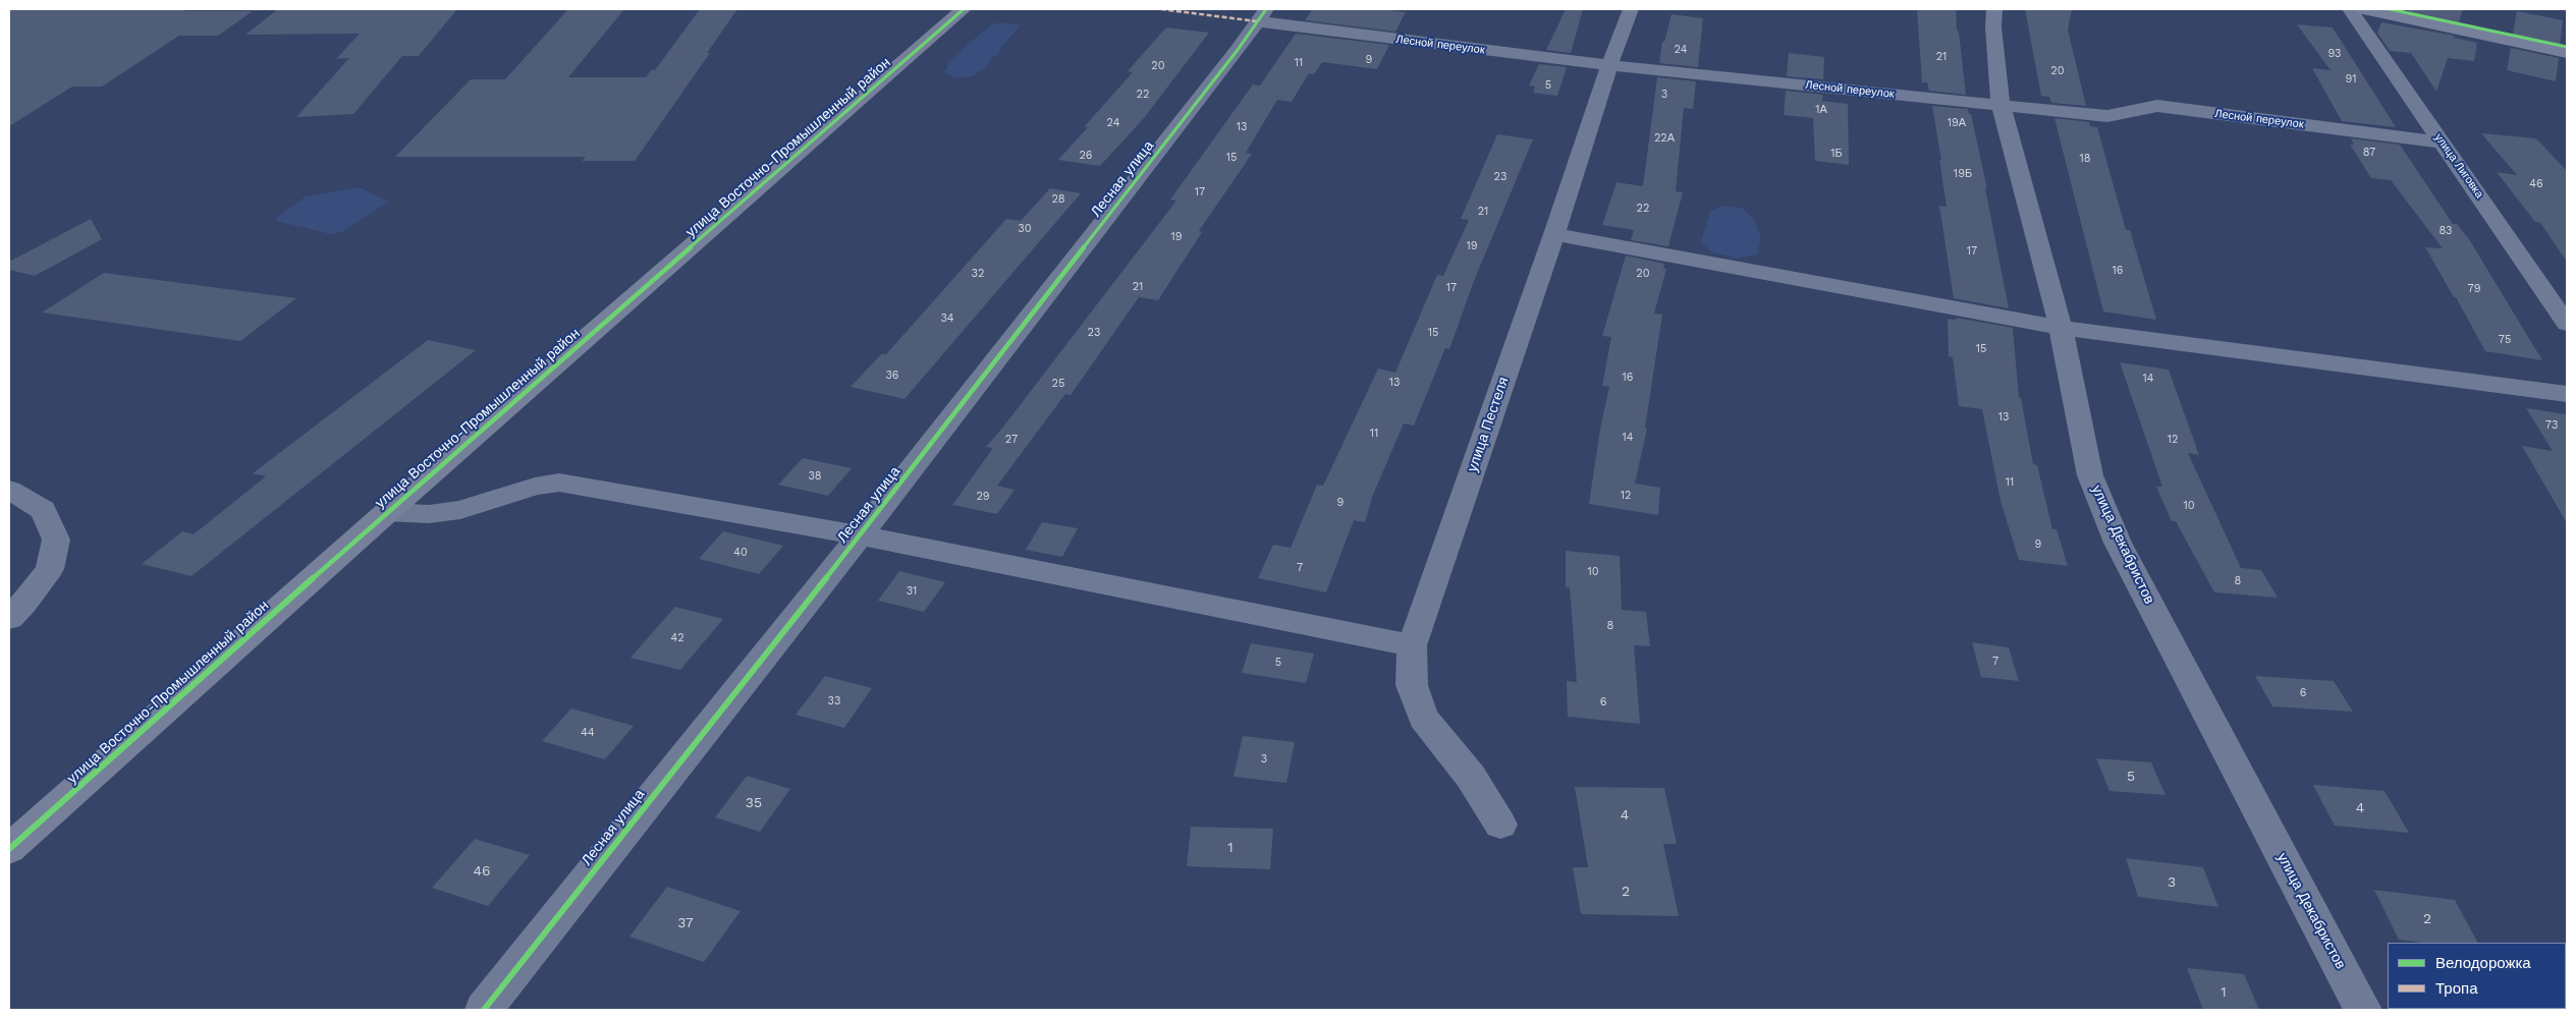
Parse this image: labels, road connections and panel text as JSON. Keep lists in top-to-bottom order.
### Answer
{
  "streets": {
    "street": [
      "Лесной переулок",
      "улица Восточно-Промышленный район",
      "улица Лиговка",
      "Лесная улица",
      "улица Пестеля",
      "улица Декабристов"
    ]
  },
  "crossings": [
    ["Лесной переулок", "улица Лиговка"],
    ["Лесной переулок", "Лесная улица"],
    ["Лесной переулок", "улица Пестеля"],
    ["Лесной переулок", "улица Декабристов"]
  ],
  "house_numbers": [
    "24",
    "93",
    "21",
    "9",
    "11",
    "20",
    "20",
    "91",
    "5",
    "22",
    "3",
    "1А",
    "24",
    "19А",
    "13",
    "22А",
    "87",
    "1Б",
    "26",
    "15",
    "18",
    "19Б",
    "23",
    "46",
    "17",
    "28",
    "22",
    "21",
    "30",
    "83",
    "19",
    "19",
    "17",
    "16",
    "32",
    "20",
    "21",
    "17",
    "79",
    "34",
    "23",
    "15",
    "75",
    "15",
    "36",
    "16",
    "14",
    "13",
    "25",
    "13",
    "73",
    "11",
    "14",
    "27",
    "12",
    "38",
    "11",
    "12",
    "29",
    "9",
    "10",
    "9",
    "40",
    "7",
    "10",
    "8",
    "31",
    "8",
    "42",
    "7",
    "5",
    "6",
    "33",
    "6",
    "44",
    "3",
    "5",
    "35",
    "4",
    "4",
    "1",
    "46",
    "3",
    "2",
    "2",
    "37",
    "1"
  ],
  "legend": ["Велодорожка", "Тропа"]
}
